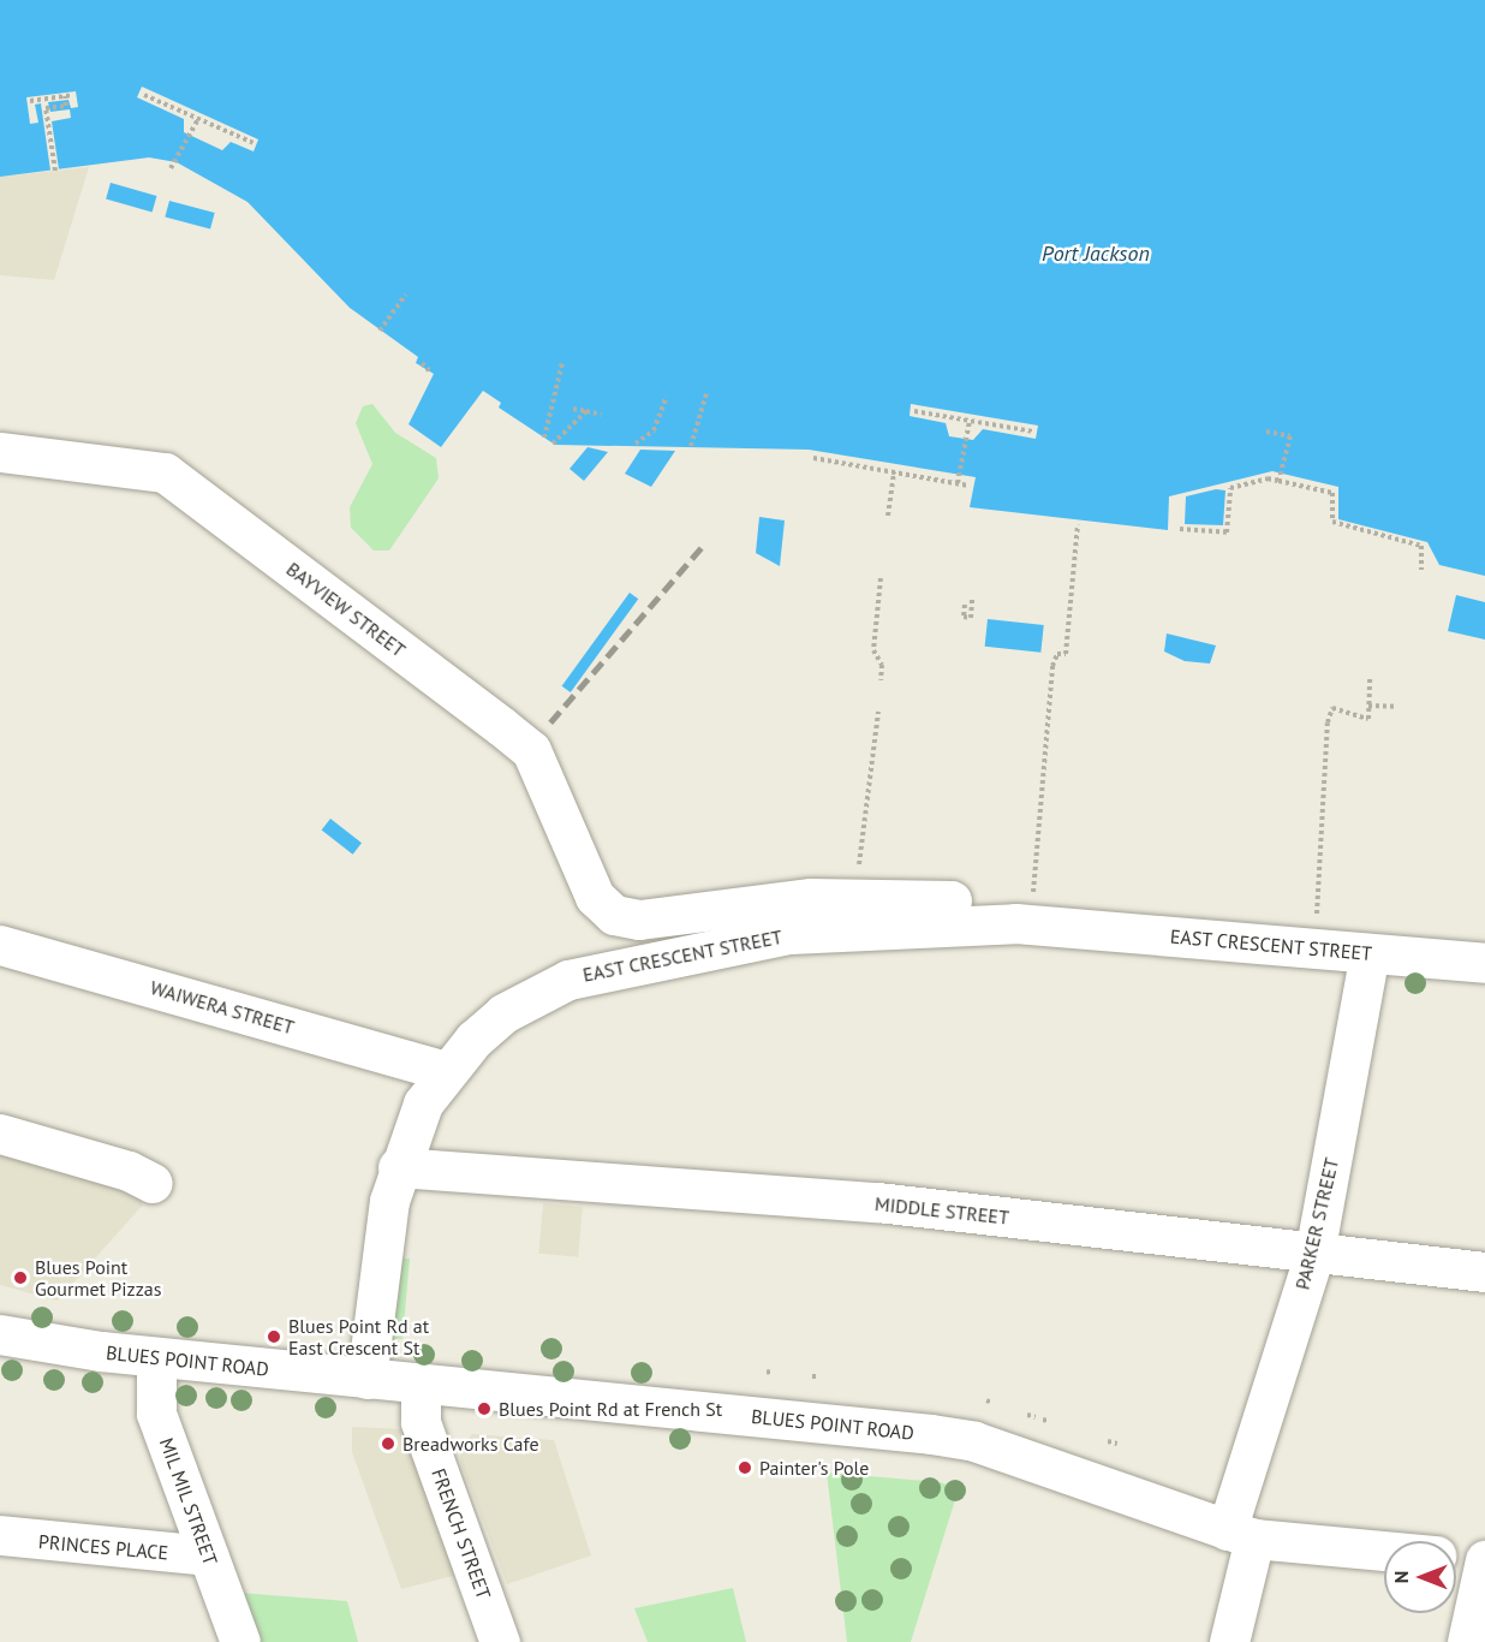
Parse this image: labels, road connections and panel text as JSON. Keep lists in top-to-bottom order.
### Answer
{
  "streets": {
    "street": [
      "BAYVIEW STREET",
      "EAST CRESCENT STREET",
      "WAIWERA STREET",
      "MIDDLE STREET",
      "PARKER STREET",
      "BLUES POINT ROAD",
      "MIL MIL STREET",
      "FRENCH STREET",
      "PRINCES PLACE"
    ]
  },
  "crossings": [
    ["BAYVIEW STREET", "EAST CRESCENT STREET"],
    ["EAST CRESCENT STREET", "WAIWERA STREET"],
    ["EAST CRESCENT STREET", "MIDDLE STREET"],
    ["EAST CRESCENT STREET", "PARKER STREET"],
    ["EAST CRESCENT STREET", "BLUES POINT ROAD"],
    ["MIDDLE STREET", "PARKER STREET"],
    ["PARKER STREET", "BLUES POINT ROAD"],
    ["BLUES POINT ROAD", "MIL MIL STREET"],
    ["BLUES POINT ROAD", "FRENCH STREET"],
    ["MIL MIL STREET", "PRINCES PLACE"]
  ],
  "water": ["Port Jackson"],
  "places": [
    "Blues Point Gourmet Pizzas",
    "Blues Point Rd at East Crescent St",
    "Blues Point Rd at French St",
    "Breadworks Cafe",
    "Painter's Pole"
  ],
  "north": "left"
}
